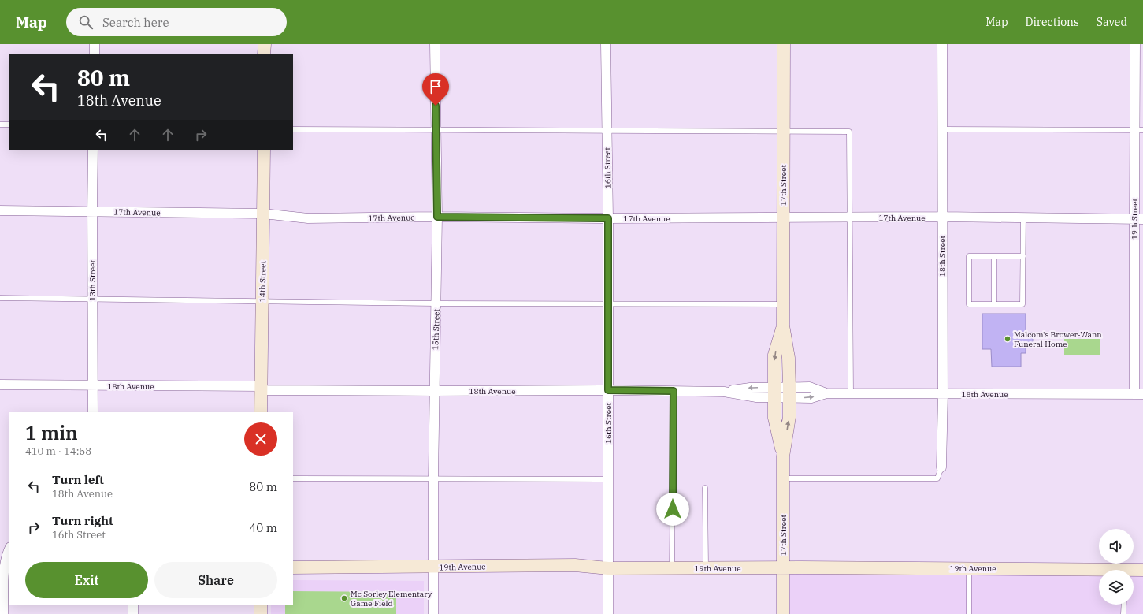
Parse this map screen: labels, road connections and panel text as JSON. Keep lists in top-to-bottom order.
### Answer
{
  "streets": {
    "main road": ["17th Street", "14th Street", "19th Avenue"],
    "street": [
      "16th Street",
      "17th Avenue",
      "19th Street",
      "18th Street",
      "13th Street",
      "15th Street",
      "18th Avenue"
    ]
  },
  "crossings": [
    ["16th Street", "17th Avenue"],
    ["16th Street", "18th Avenue"],
    ["16th Street", "19th Avenue"],
    ["17th Street", "17th Avenue"],
    ["17th Street", "18th Avenue"],
    ["17th Street", "19th Avenue"],
    ["17th Avenue", "19th Street"],
    ["17th Avenue", "18th Street"],
    ["17th Avenue", "13th Street"],
    ["17th Avenue", "14th Street"],
    ["17th Avenue", "15th Street"],
    ["19th Street", "18th Avenue"],
    ["18th Street", "18th Avenue"],
    ["13th Street", "18th Avenue"],
    ["14th Street", "18th Avenue"],
    ["15th Street", "18th Avenue"],
    ["15th Street", "19th Avenue"]
  ],
  "places": ["Malcom's Brower-Wann Funeral Home", "Mc Sorley Elementary Game Field"],
  "page": {
    "header": "Map",
    "search": "Search here",
    "nav": ["Map", "Directions", "Saved"],
    "turn": ["80 m", "18th Avenue"],
    "heading": ["1 min", "410 m · 14:58"],
    "list": [
      {
        "name": "Turn left",
        "note": "18th Avenue",
        "value": "80 m"
      },
      {
        "name": "Turn right",
        "note": "16th Street",
        "value": "40 m"
      }
    ],
    "buttons": ["Exit", "Share"]
  }
}
